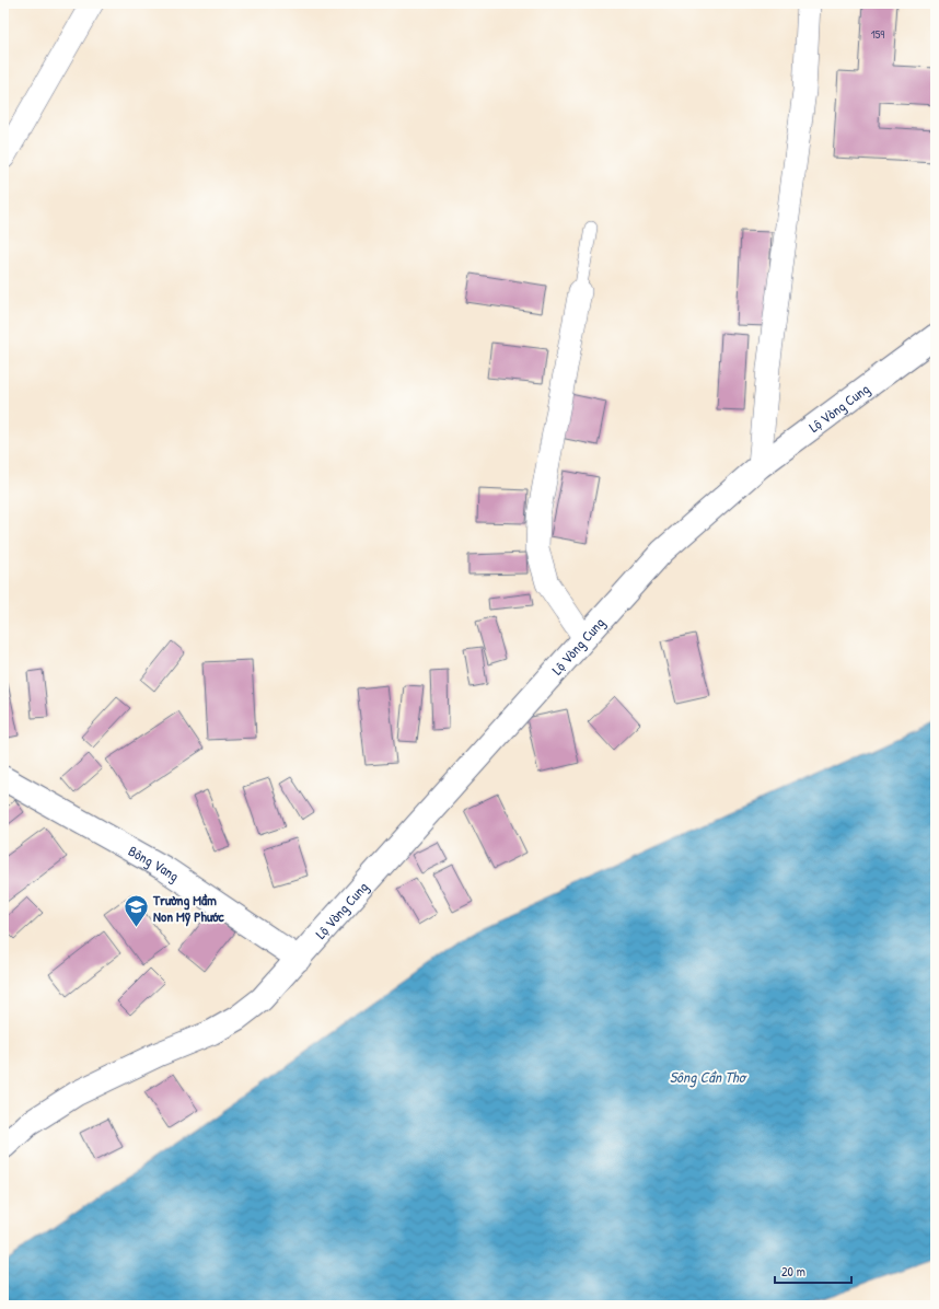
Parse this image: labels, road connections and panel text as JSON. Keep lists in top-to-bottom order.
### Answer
{
  "streets": {
    "main road": ["Lộ Vòng Cung", "Bông Vang"]
  },
  "crossings": [
    ["Lộ Vòng Cung", "Bông Vang"]
  ],
  "water": ["Sông Cần Thơ"],
  "places": {
    "school or university": ["Trường Mầm Non Mỹ Phước"]
  },
  "house_numbers": ["159"],
  "scale_bar": "20 m"
}
